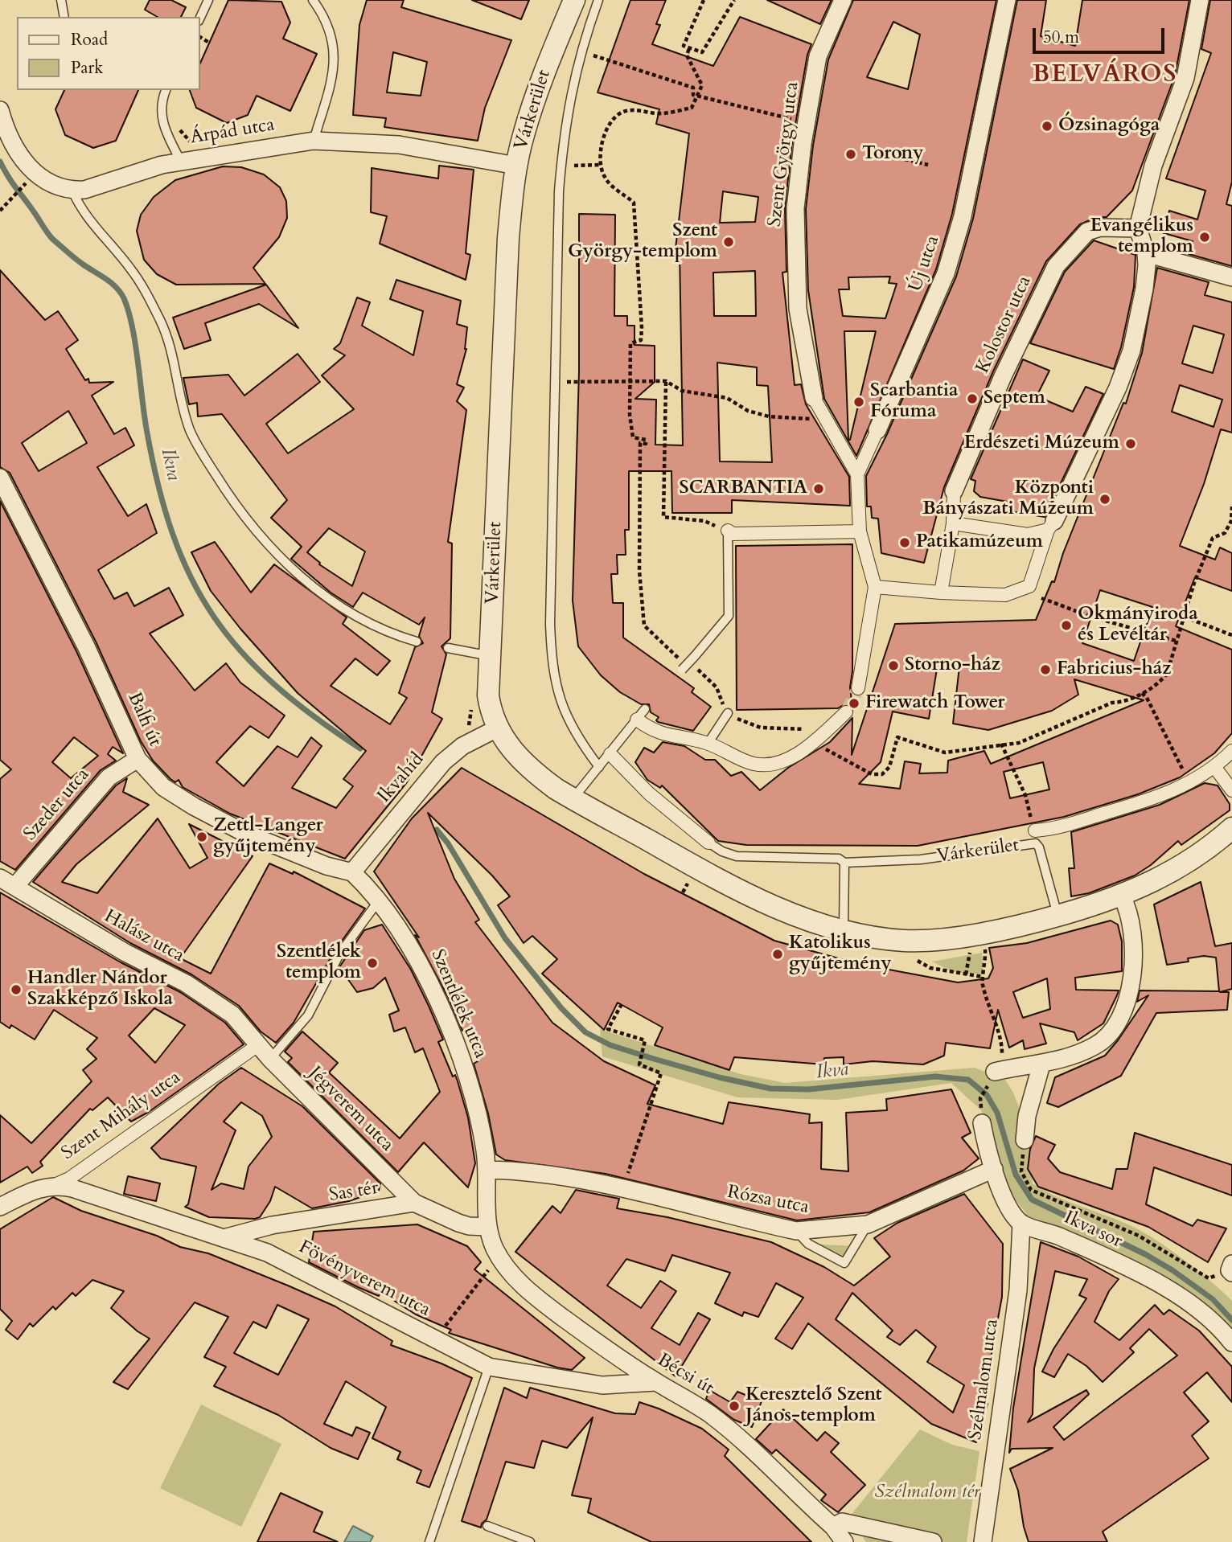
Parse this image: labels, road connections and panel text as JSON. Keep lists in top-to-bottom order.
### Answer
{
  "streets": {
    "street": [
      "Várkerület",
      "Árpád utca",
      "Szent György utca",
      "Új utca",
      "Kolostor utca",
      "Balfi út",
      "Ikvahíd",
      "Szeder utca",
      "Halász utca",
      "Szentlélek utca",
      "Jégverem utca",
      "Szent Mihály utca",
      "Sas tér",
      "Rózsa utca",
      "Ikva sor",
      "Fövényverem utca",
      "Bécsi út",
      "Szélmalom utca"
    ]
  },
  "crossings": [
    ["Várkerület", "Árpád utca"],
    ["Várkerület", "Ikvahíd"],
    ["Szent György utca", "Új utca"],
    ["Balfi út", "Ikvahíd"],
    ["Balfi út", "Szeder utca"],
    ["Balfi út", "Szentlélek utca"],
    ["Ikvahíd", "Szentlélek utca"],
    ["Szeder utca", "Halász utca"],
    ["Halász utca", "Jégverem utca"],
    ["Halász utca", "Szent Mihály utca"],
    ["Szentlélek utca", "Rózsa utca"],
    ["Jégverem utca", "Szent Mihály utca"],
    ["Jégverem utca", "Sas tér"],
    ["Szent Mihály utca", "Fövényverem utca"],
    ["Sas tér", "Fövényverem utca"],
    ["Ikva sor", "Szélmalom utca"],
    ["Fövényverem utca", "Bécsi út"]
  ],
  "districts": ["BELVÁROS"],
  "water": ["Ikva"],
  "parks": ["Szélmalom tér"],
  "places": [
    "Ózsinagóga",
    "Torony",
    "Evangélikus templom",
    "Szent György-templom",
    "Septem",
    "Scarbantia Fóruma",
    "Erdészeti Múzeum",
    "SCARBANTIA",
    "Központi Bányászati Múzeum",
    "Patikamúzeum",
    "Okmányiroda és Levéltár",
    "Storno-ház",
    "Fabricius-ház",
    "Firewatch Tower",
    "Zettl-Langer gyűjtemény",
    "Katolikus gyűjtemény",
    "Szentlélek templom",
    "Handler Nándor Szakképző Iskola",
    "Keresztelő Szent János-templom"
  ],
  "legend": ["Road", "Park"],
  "scale_bar": "50 m"
}
